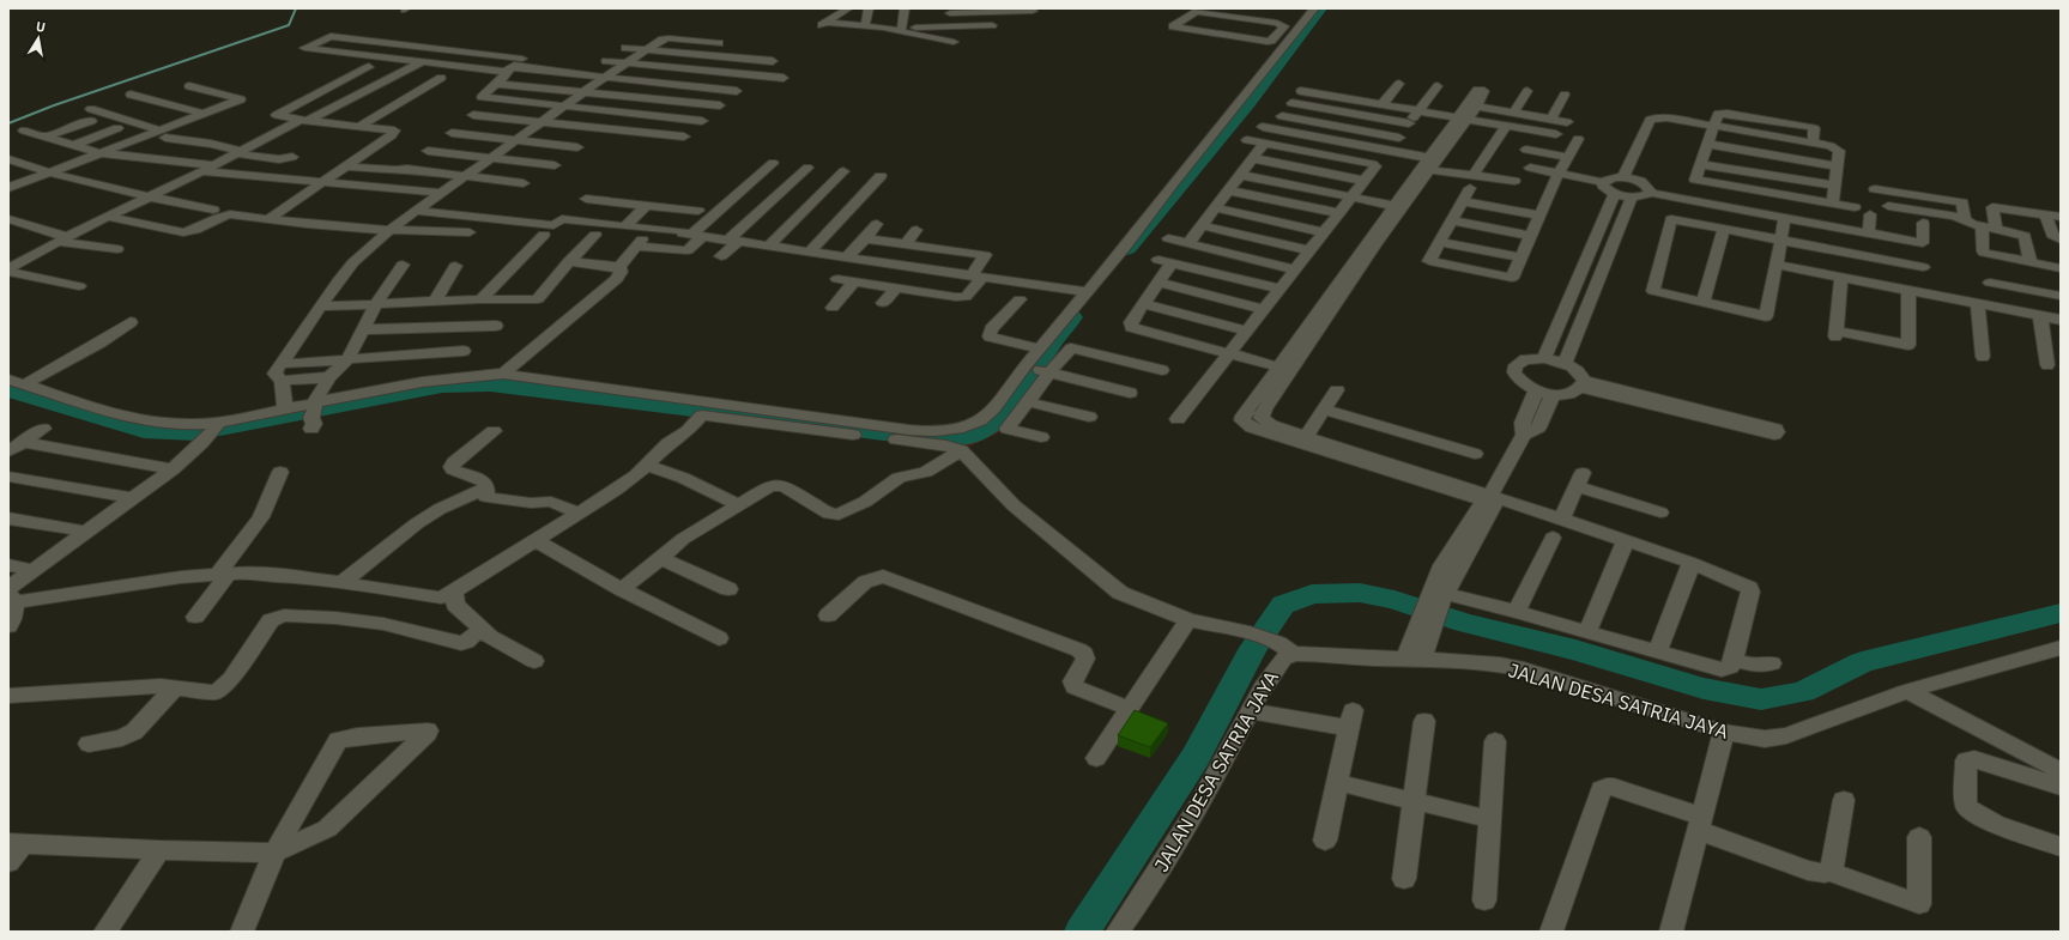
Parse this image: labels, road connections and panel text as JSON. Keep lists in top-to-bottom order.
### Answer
{
  "streets": {
    "street": ["JALAN DESA SATRIA JAYA"]
  },
  "north": "top"
}
